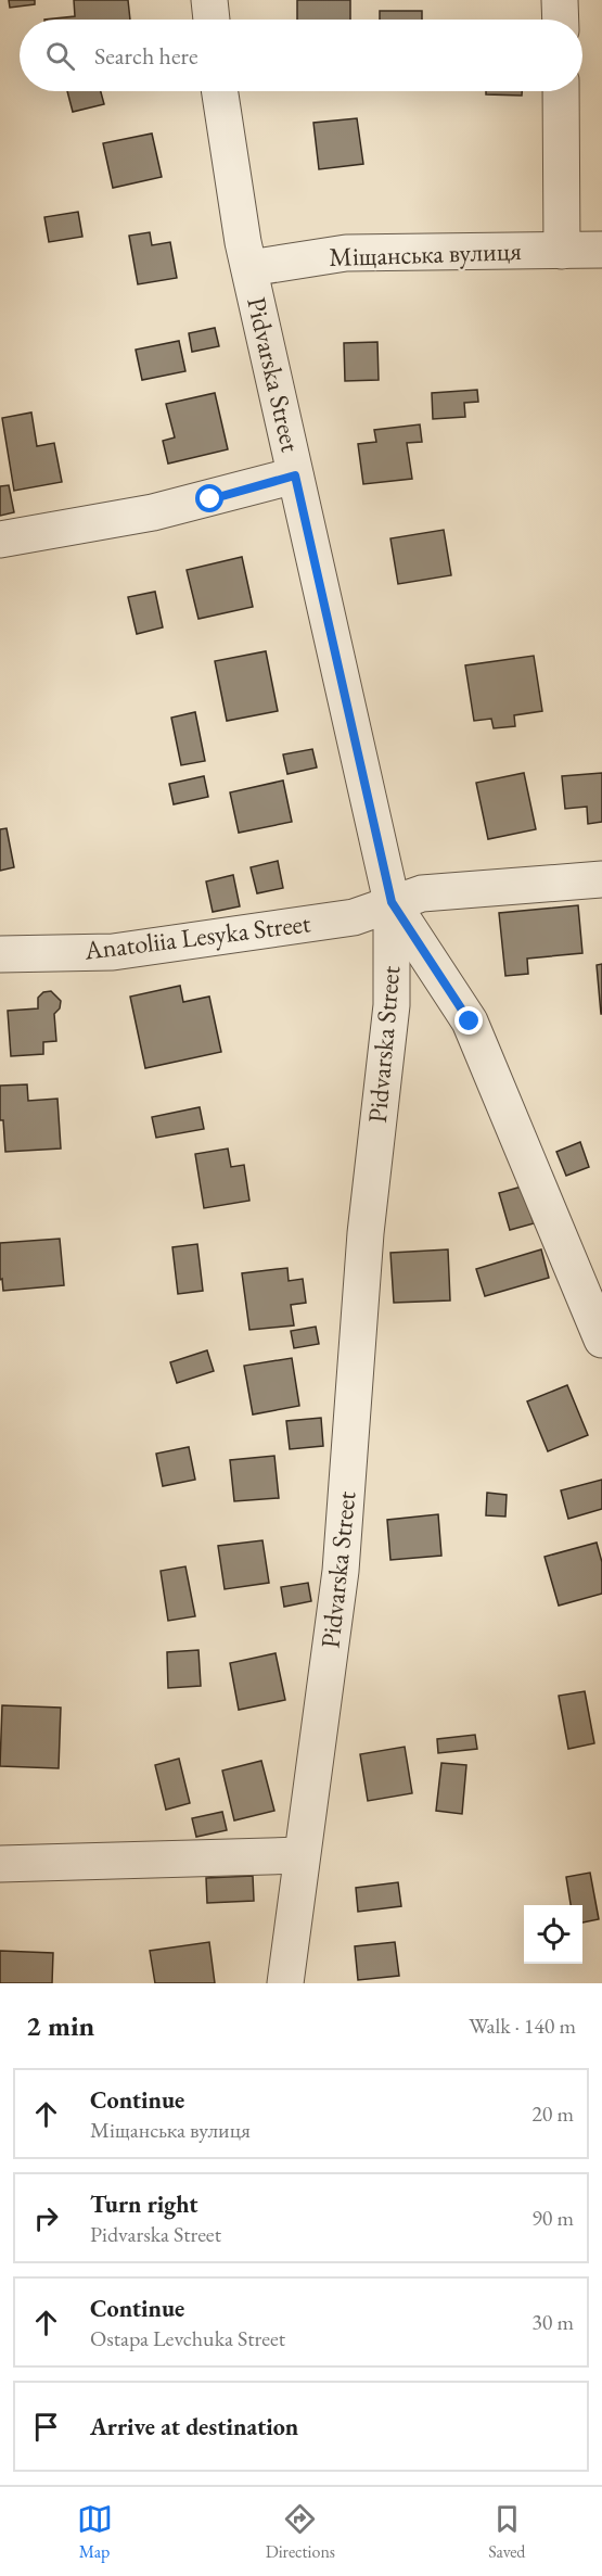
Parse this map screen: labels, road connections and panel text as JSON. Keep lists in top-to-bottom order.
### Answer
{
  "streets": {
    "street": ["Міщанська вулиця", "Pidvarska Street", "Anatoliia Lesyka Street"]
  },
  "crossings": [
    ["Міщанська вулиця", "Pidvarska Street"],
    ["Pidvarska Street", "Anatoliia Lesyka Street"]
  ],
  "page": {
    "search": "Search here",
    "heading": ["2 min", "Walk · 140 m"],
    "list": [
      ["Continue", "Міщанська вулиця", "20 m"],
      ["Turn right", "Pidvarska Street", "90 m"],
      ["Continue", "Ostapa Levchuka Street", "30 m"],
      "Arrive at destination"
    ],
    "nav": ["Map", "Directions", "Saved"]
  }
}
